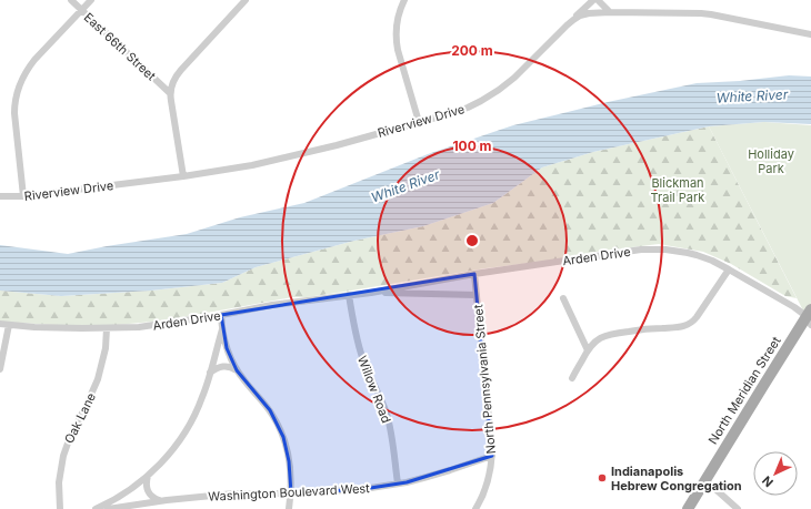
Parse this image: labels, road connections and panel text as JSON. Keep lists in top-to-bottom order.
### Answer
{
  "streets": {
    "main road": ["North Meridian Street"],
    "street": [
      "East 66th Street",
      "Riverview Drive",
      "Arden Drive",
      "North Pennsylvania Street",
      "Willow Road",
      "Oak Lane",
      "Washington Boulevard West"
    ]
  },
  "crossings": [
    ["Arden Drive", "North Pennsylvania Street"],
    ["Arden Drive", "Willow Road"],
    ["Arden Drive", "North Meridian Street"],
    ["Arden Drive", "Oak Lane"],
    ["North Pennsylvania Street", "Washington Boulevard West"],
    ["Willow Road", "Washington Boulevard West"]
  ],
  "water": ["White River"],
  "parks": ["Holliday Park", "Blickman Trail Park"],
  "places": ["Indianapolis Hebrew Congregation"],
  "north": "bottom left",
  "rings": ["200 m", "100 m"]
}
